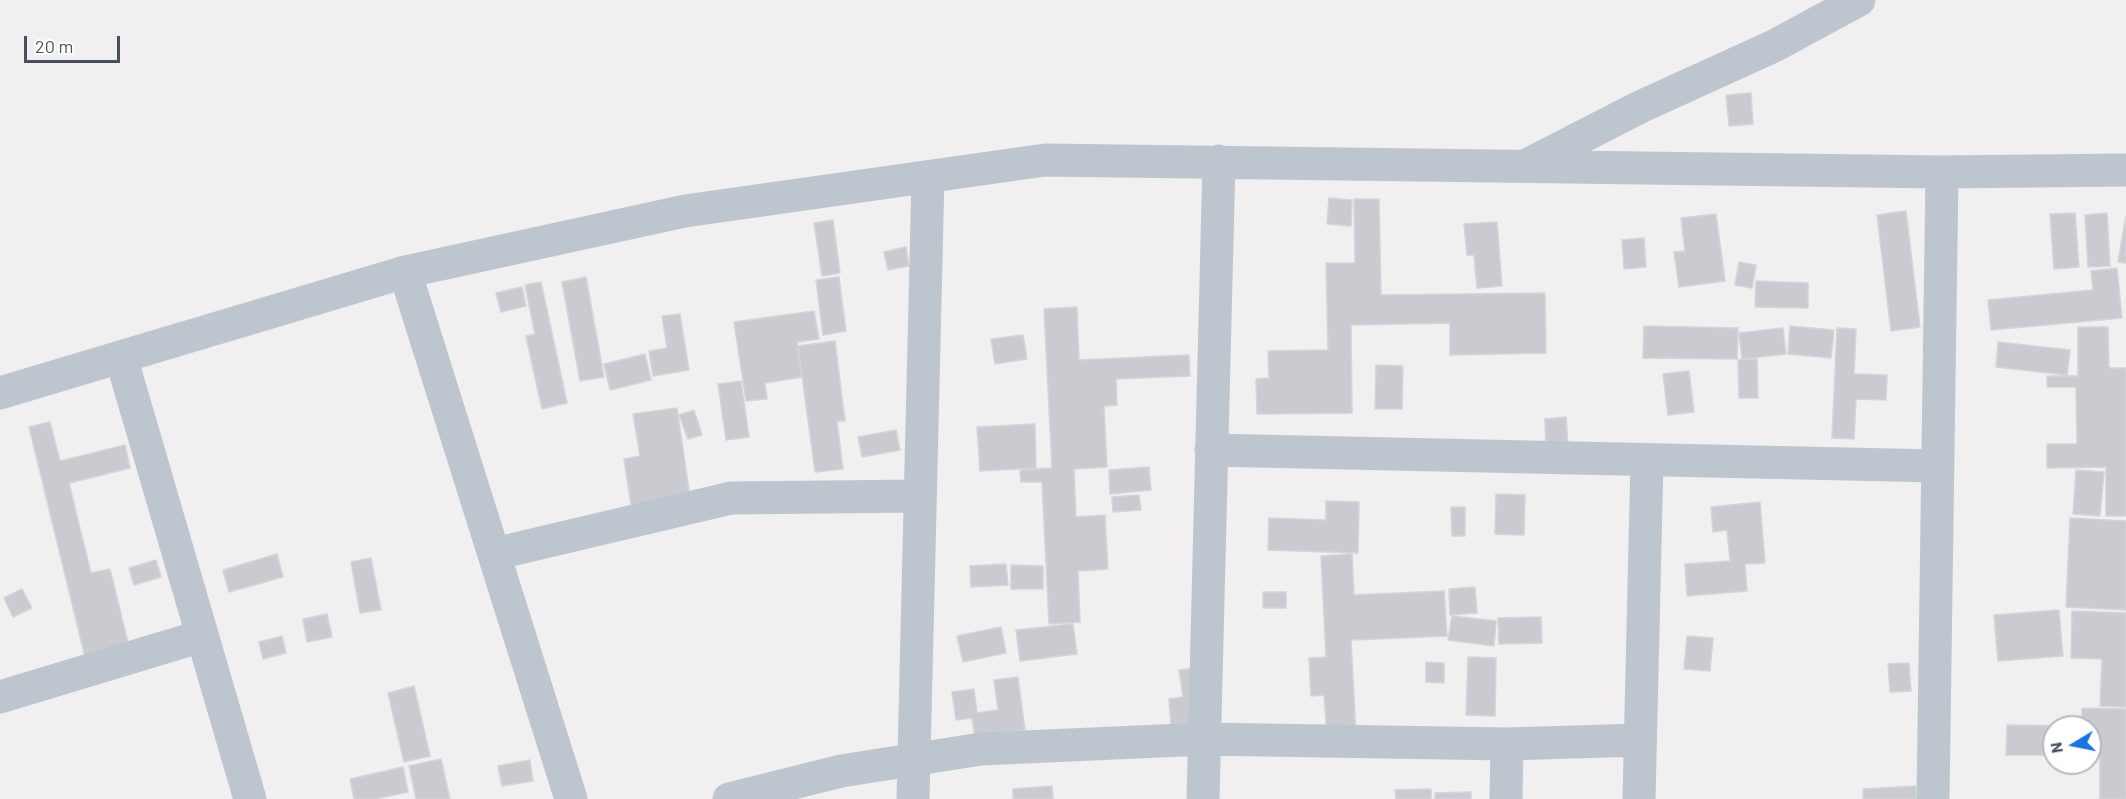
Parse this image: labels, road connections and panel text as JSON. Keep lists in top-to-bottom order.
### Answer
{
  "scale_bar": "20 m",
  "north": "left"
}
